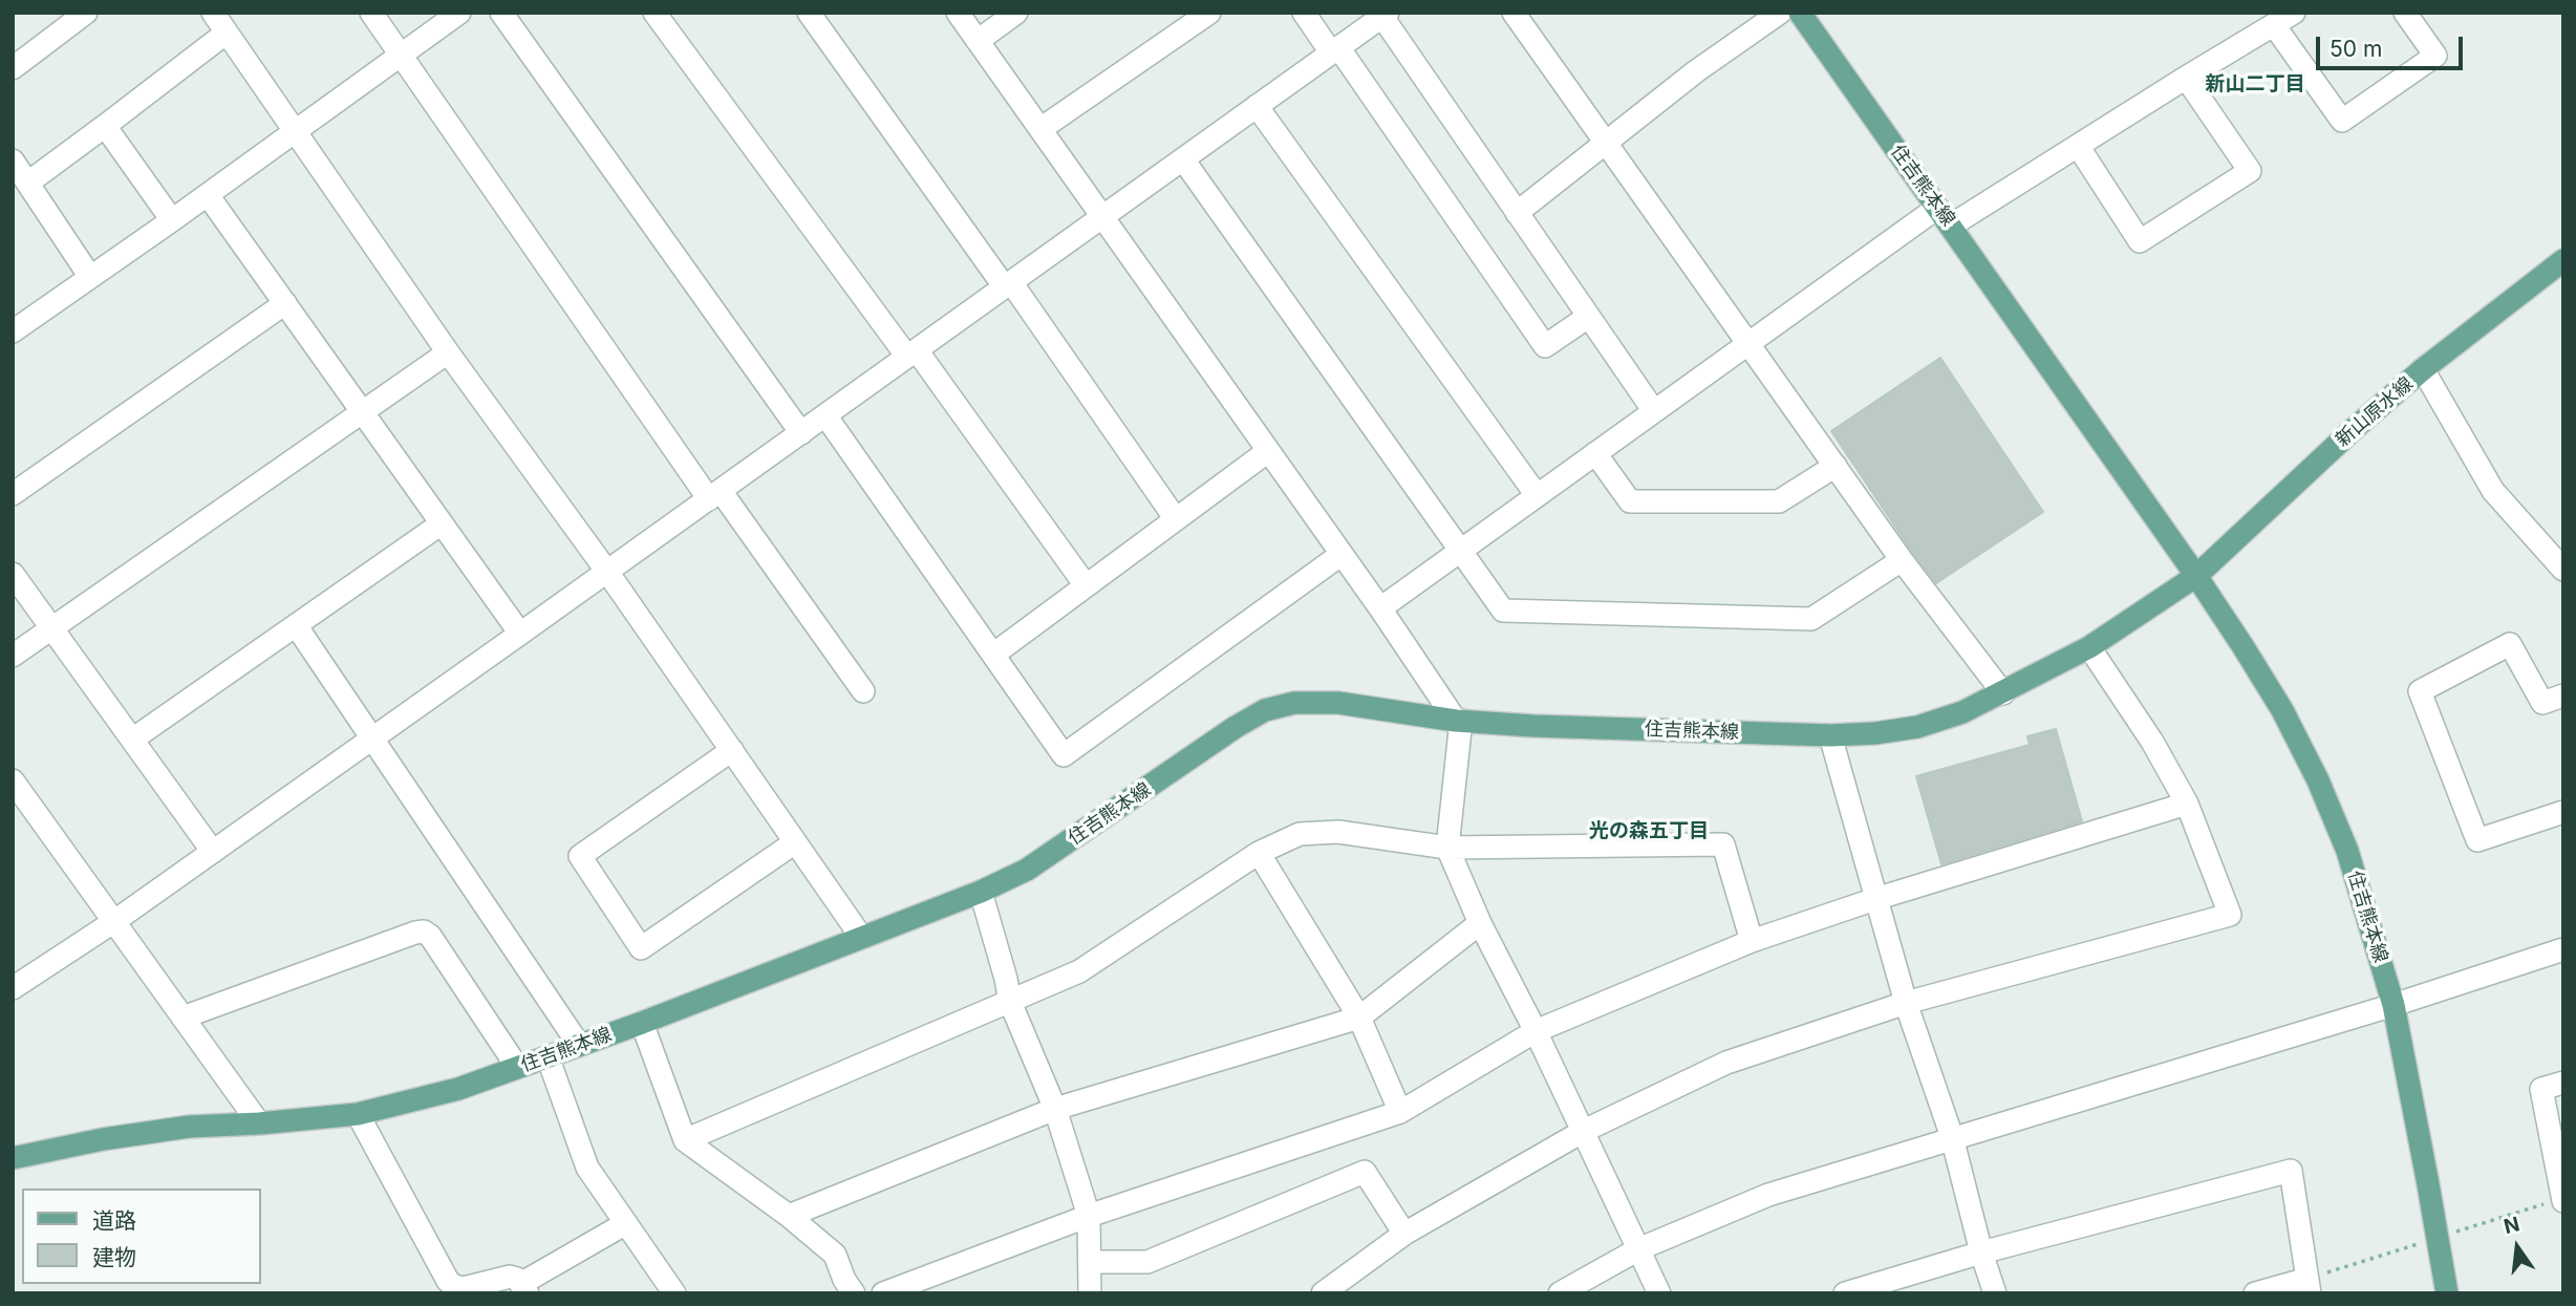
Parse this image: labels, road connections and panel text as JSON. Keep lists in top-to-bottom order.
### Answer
{
  "streets": {
    "main road": ["住吉熊本線", "新山原水線"]
  },
  "crossings": [
    ["住吉熊本線", "新山原水線"]
  ],
  "districts": ["新山二丁目", "光の森五丁目"],
  "legend": ["道路", "建物"],
  "scale_bar": "50 m",
  "north": "top"
}
